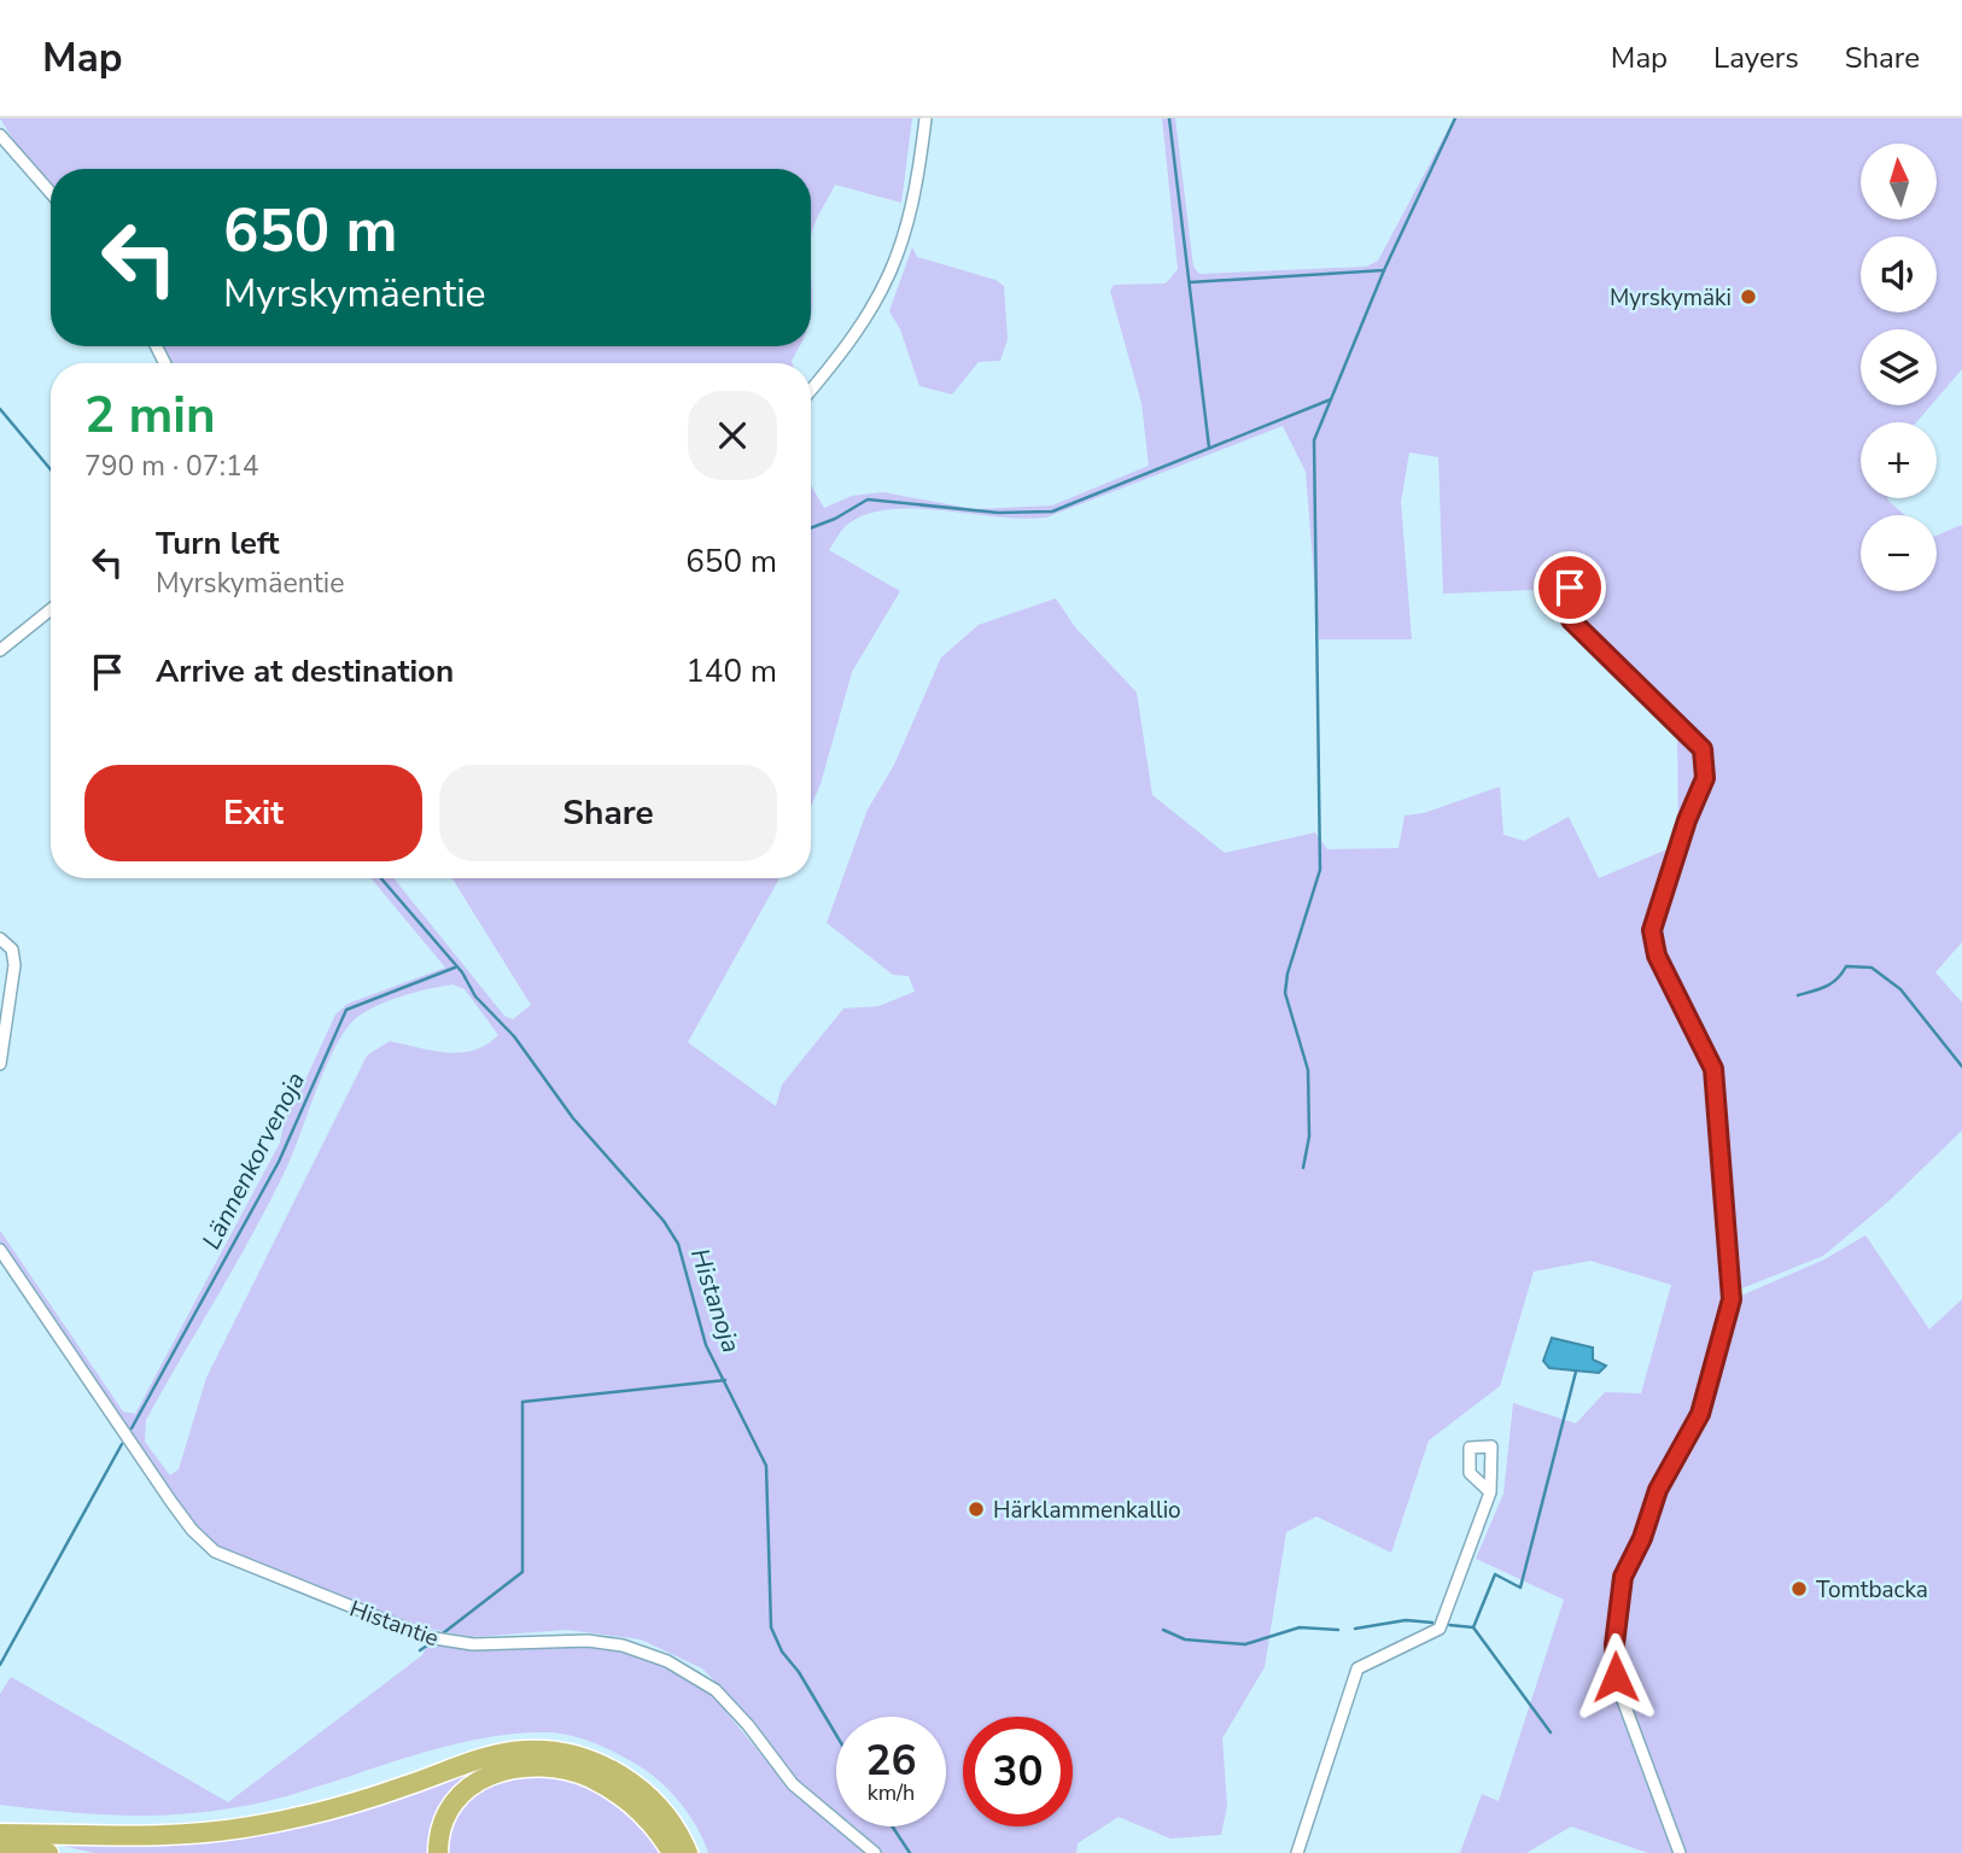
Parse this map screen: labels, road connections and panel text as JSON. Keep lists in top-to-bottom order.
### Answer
{
  "streets": {
    "street": ["Histantie"]
  },
  "water": ["Lännenkorvenoja", "Histanoja"],
  "places": ["Myrskymäki", "Härklammenkallio", "Tomtbacka"],
  "north": "top",
  "page": {
    "header": "Map",
    "nav": ["Map", "Layers", "Share"],
    "map_buttons": ["+", "−"],
    "turn": ["650 m", "Myrskymäentie"],
    "heading": ["2 min", "790 m · 07:14"],
    "list": [
      {
        "name": "Turn left",
        "note": "Myrskymäentie",
        "value": "650 m"
      },
      {
        "name": "Arrive at destination",
        "value": "140 m"
      }
    ],
    "buttons": ["Exit", "Share"],
    "speed": "26 km/h",
    "limit": "30"
  }
}
